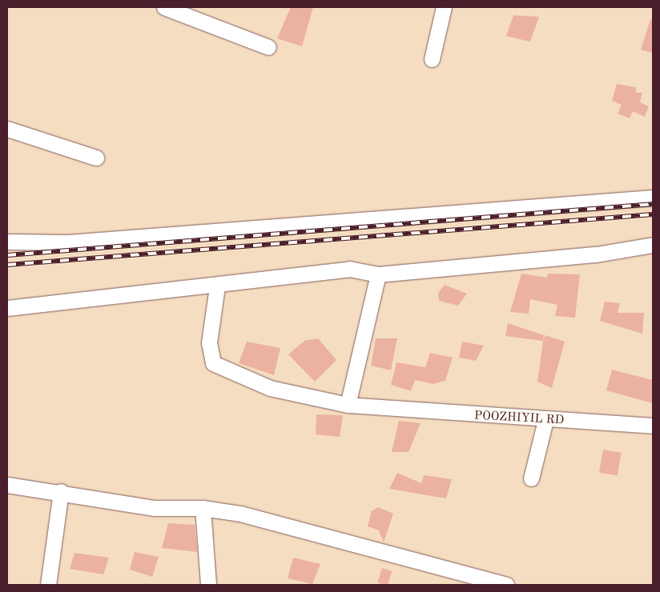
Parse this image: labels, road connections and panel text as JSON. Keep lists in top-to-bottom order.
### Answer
{
  "streets": {
    "street": ["POOZHIYIL RD"]
  }
}
